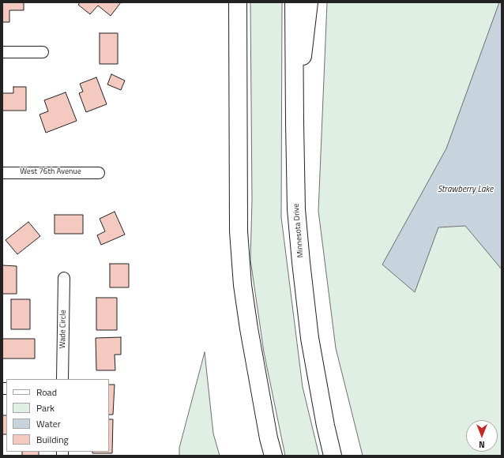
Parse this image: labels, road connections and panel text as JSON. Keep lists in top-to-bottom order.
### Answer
{
  "streets": {
    "highway": ["Minnesota Drive"],
    "street": ["West 76th Avenue", "Wade Circle"]
  },
  "water": ["Strawberry Lake"],
  "legend": [
    "Road",
    "Park",
    "Water",
    "Building"
  ],
  "north": "bottom"
}
